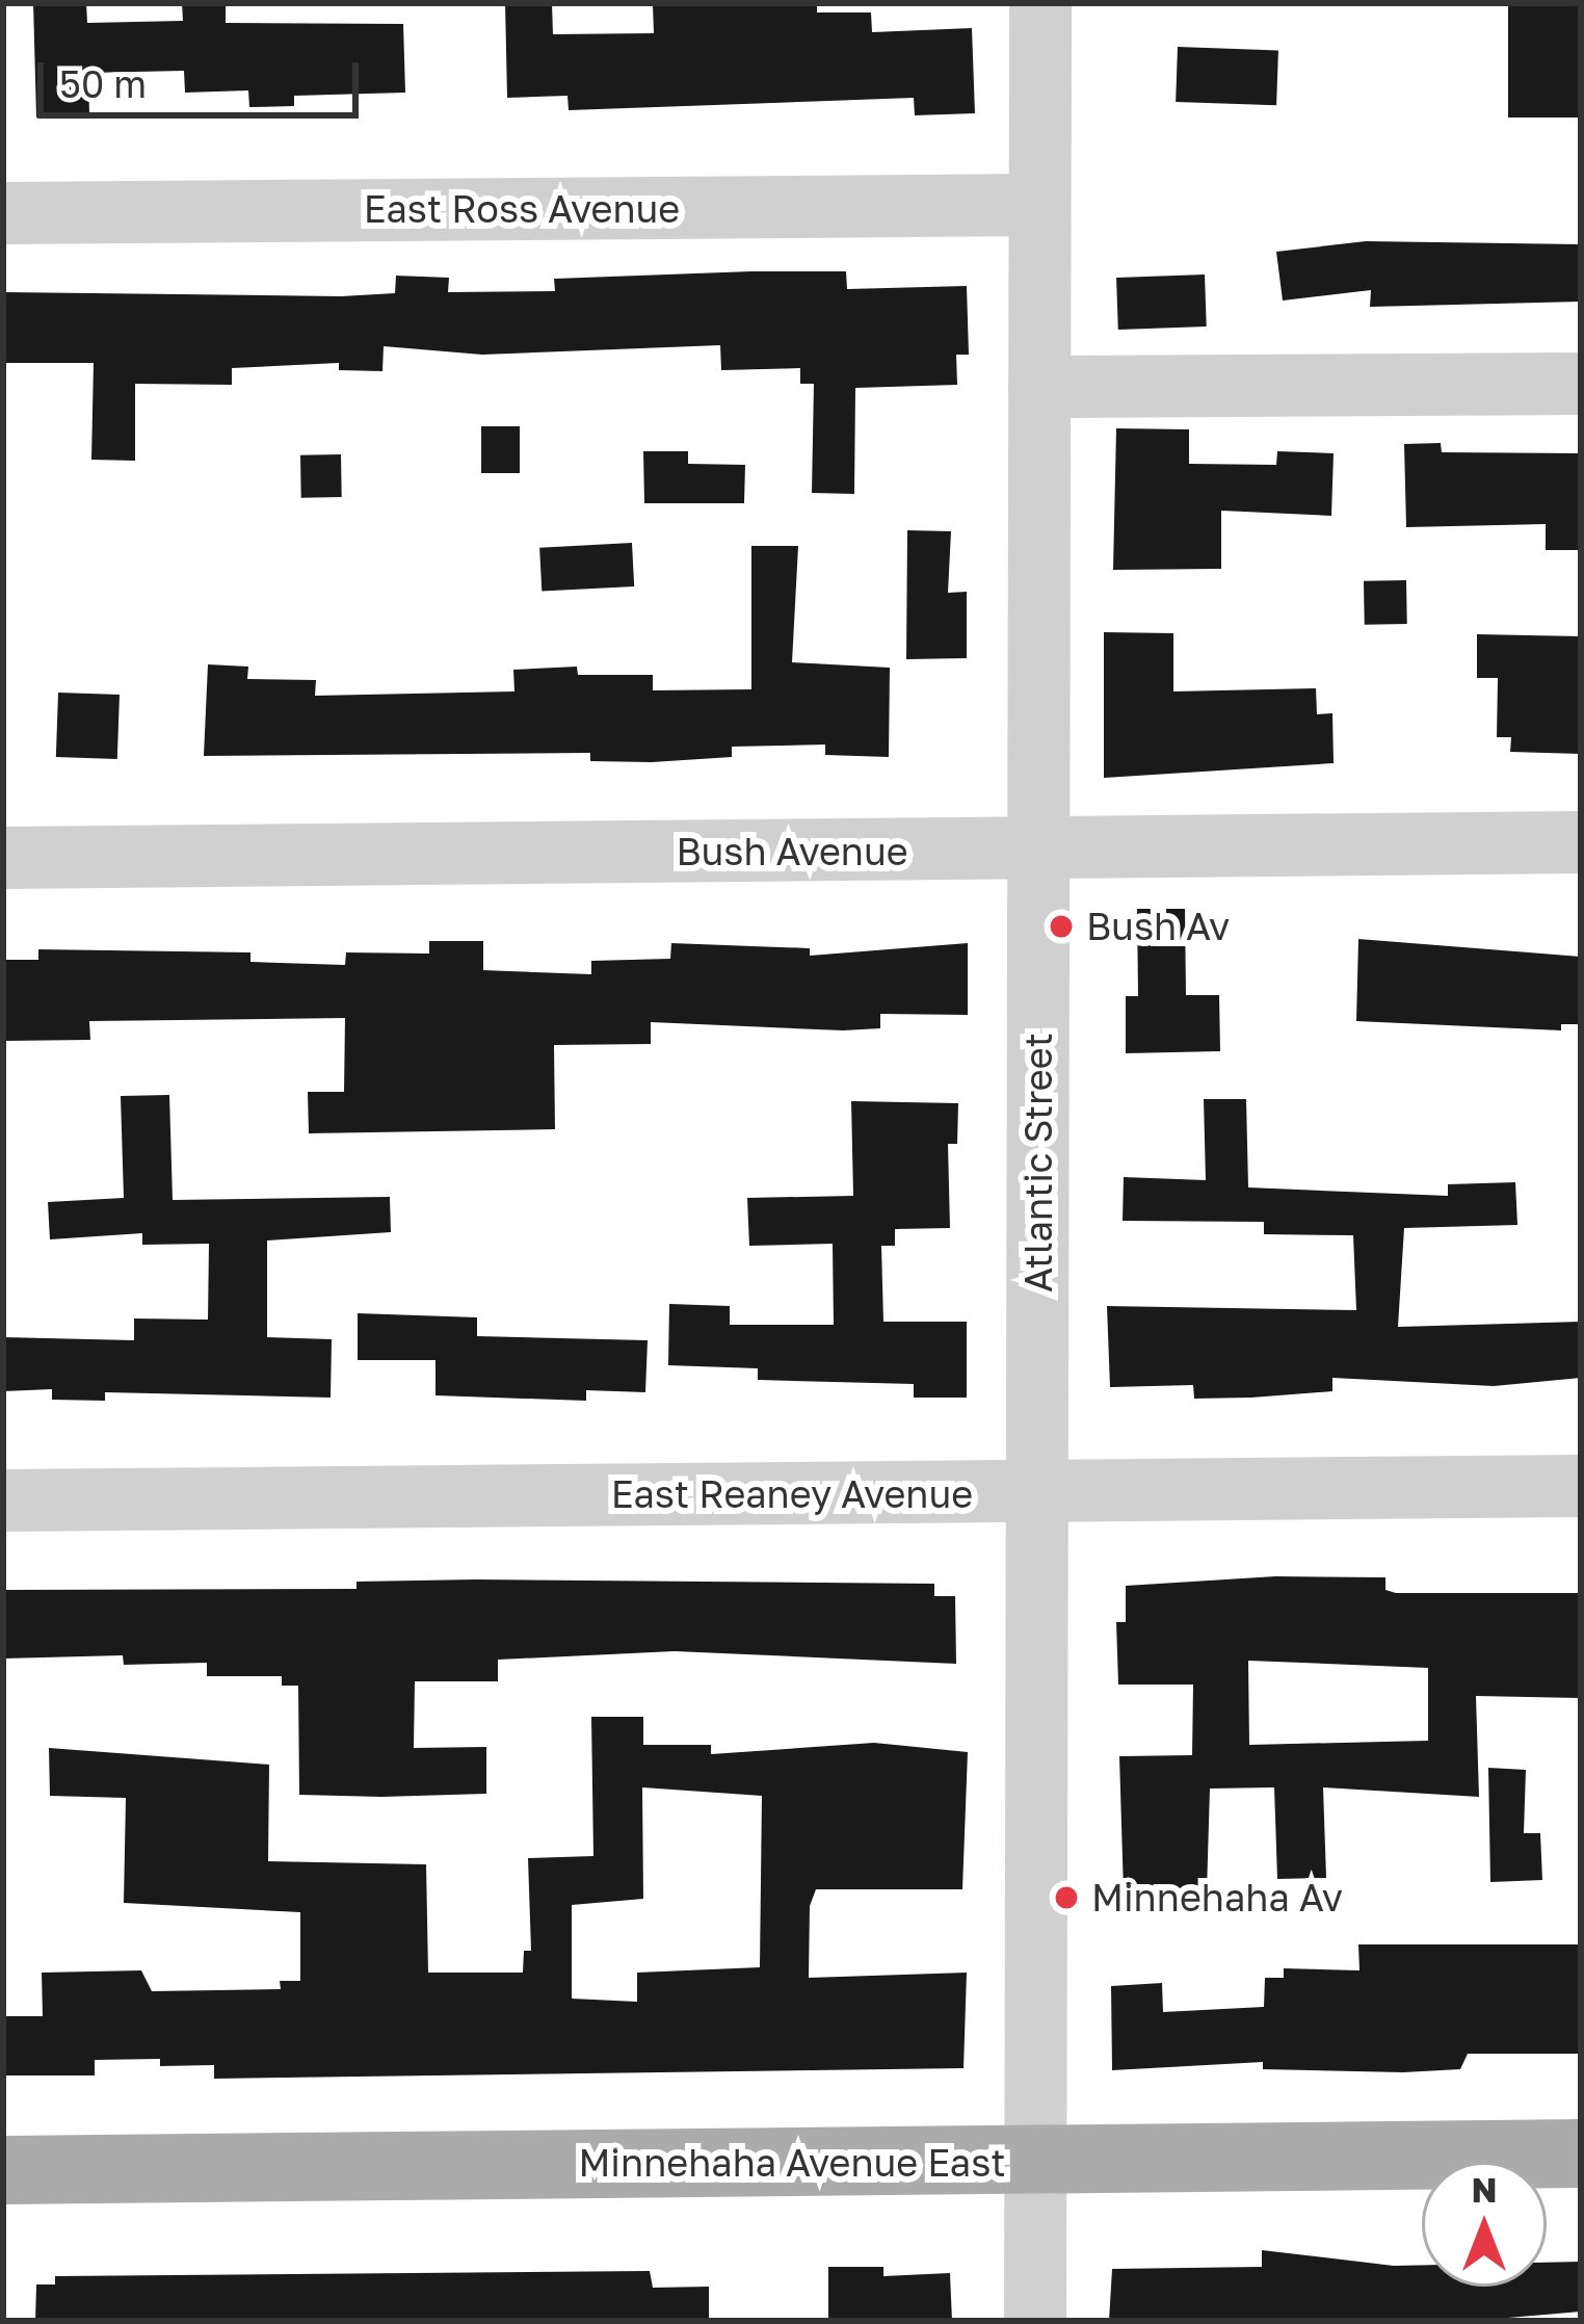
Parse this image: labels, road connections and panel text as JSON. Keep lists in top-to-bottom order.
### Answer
{
  "streets": {
    "main road": ["Minnehaha Avenue East"],
    "street": [
      "East Ross Avenue",
      "Bush Avenue",
      "Atlantic Street",
      "East Reaney Avenue"
    ]
  },
  "crossings": [
    ["East Ross Avenue", "Atlantic Street"],
    ["Bush Avenue", "Atlantic Street"],
    ["Atlantic Street", "East Reaney Avenue"],
    ["Atlantic Street", "Minnehaha Avenue East"]
  ],
  "places": ["Bush Av", "Minnehaha Av"],
  "scale_bar": "50 m",
  "north": "top"
}
